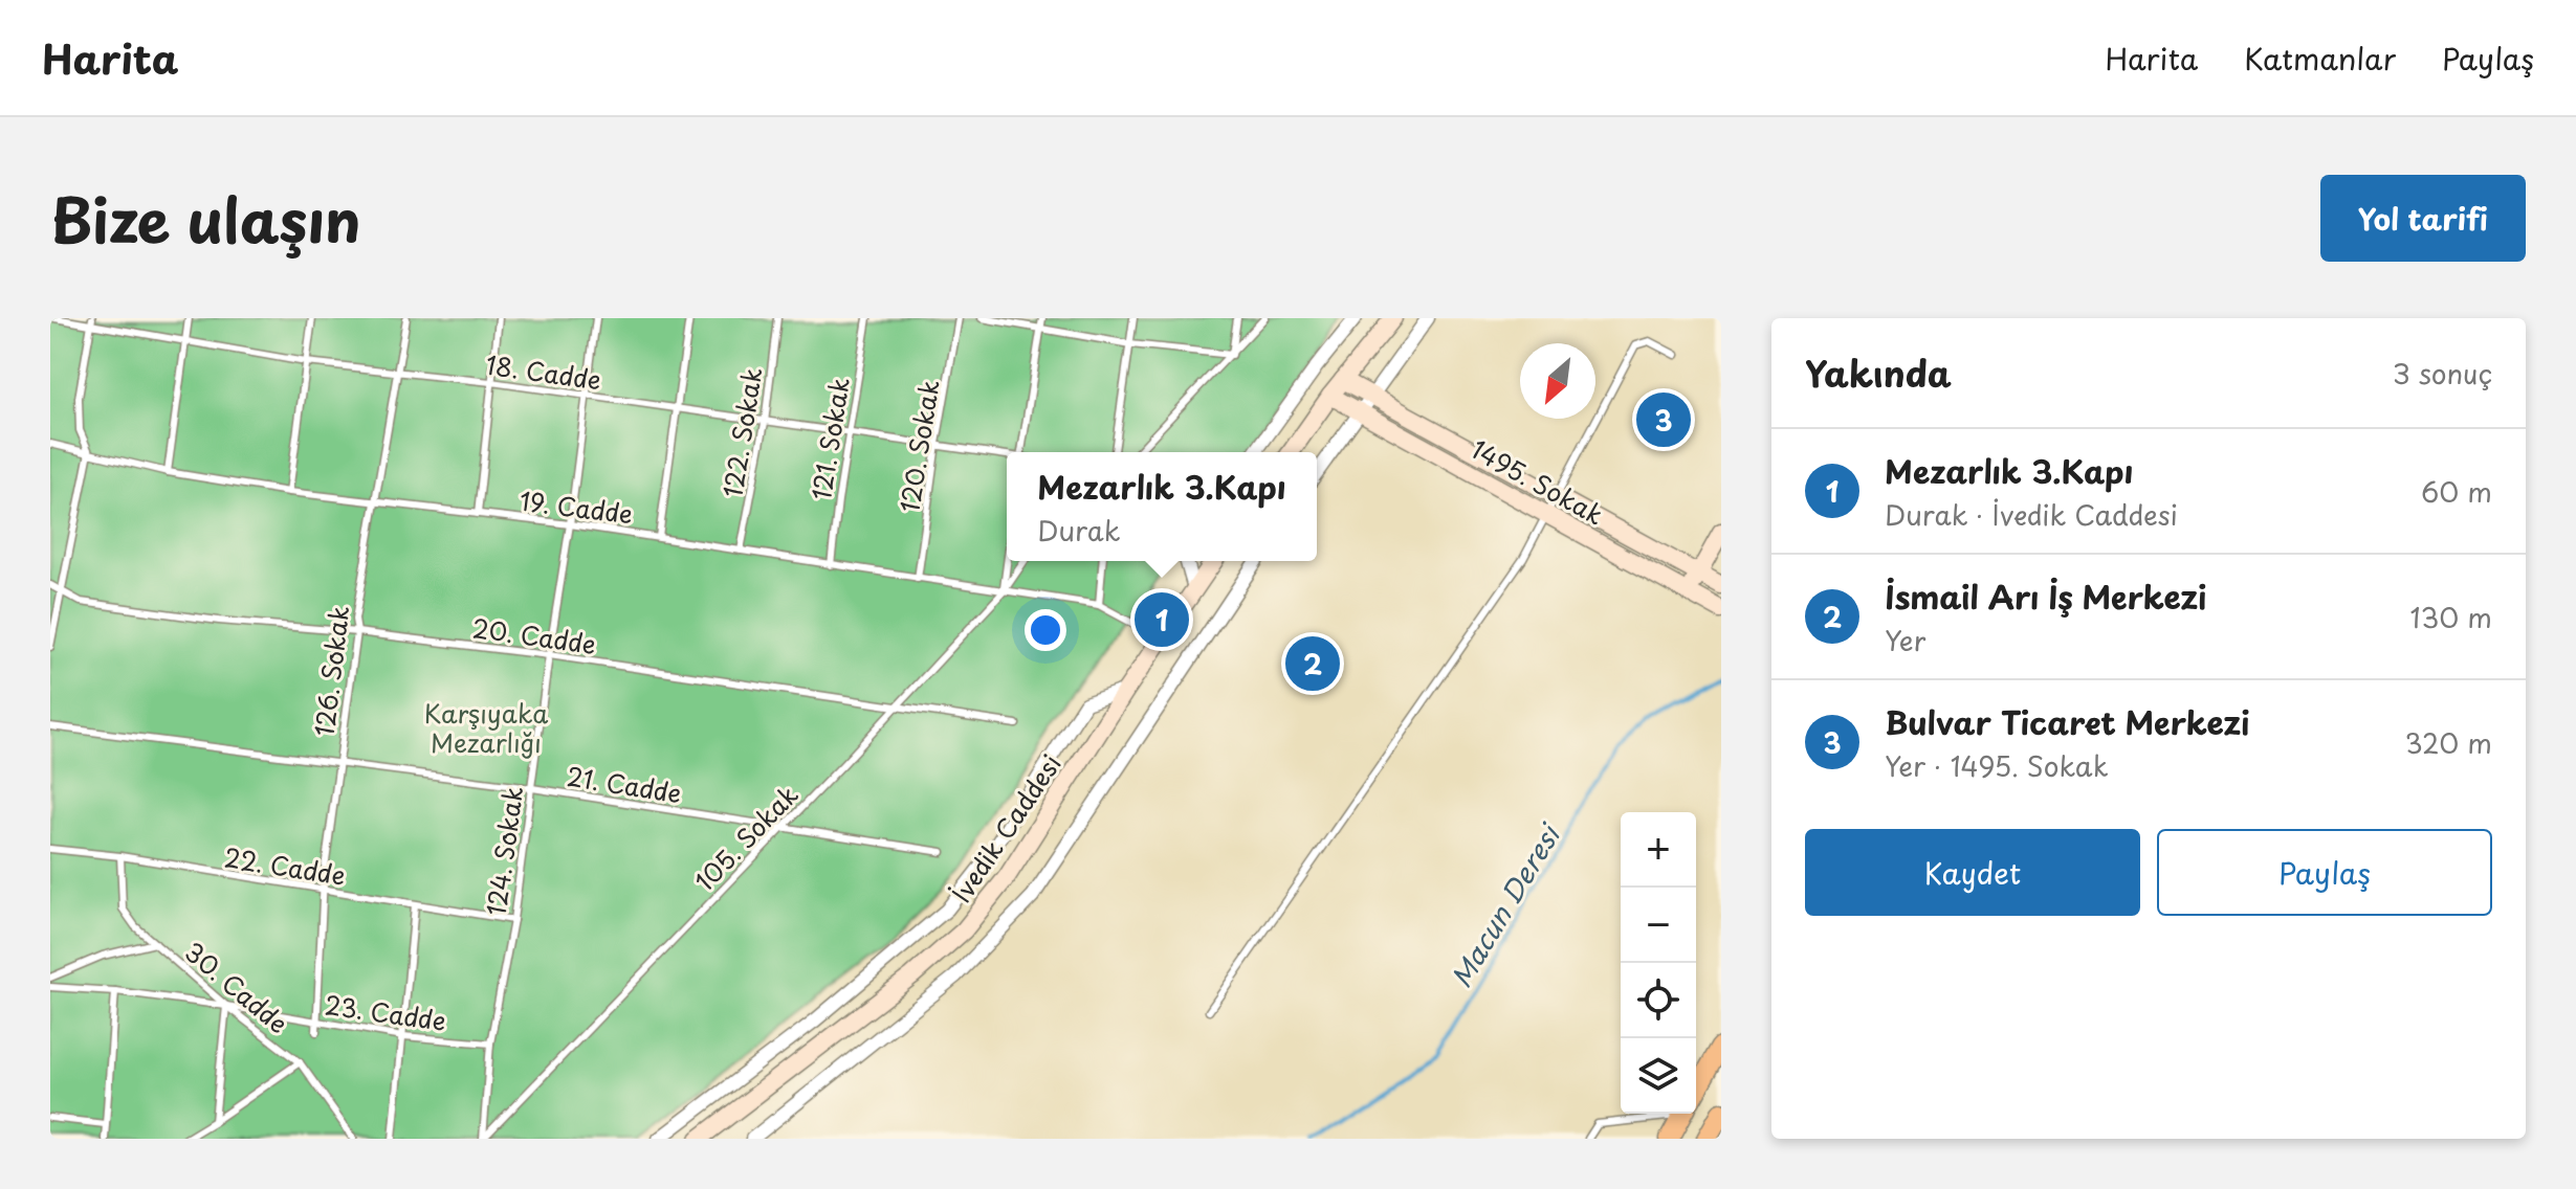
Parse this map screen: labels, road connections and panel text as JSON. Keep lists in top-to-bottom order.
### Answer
{
  "streets": {
    "main road": ["1495. Sokak", "İvedik Caddesi"],
    "lane": [
      "18. Cadde",
      "122. Sokak",
      "121. Sokak",
      "120. Sokak",
      "19. Cadde",
      "20. Cadde",
      "126. Sokak",
      "21. Cadde",
      "105. Sokak",
      "124. Sokak",
      "22. Cadde",
      "30. Cadde",
      "23. Cadde"
    ]
  },
  "crossings": [
    ["18. Cadde", "122. Sokak"],
    ["18. Cadde", "121. Sokak"],
    ["18. Cadde", "120. Sokak"],
    ["18. Cadde", "126. Sokak"],
    ["18. Cadde", "124. Sokak"],
    ["122. Sokak", "19. Cadde"],
    ["121. Sokak", "19. Cadde"],
    ["120. Sokak", "19. Cadde"],
    ["19. Cadde", "126. Sokak"],
    ["19. Cadde", "105. Sokak"],
    ["19. Cadde", "124. Sokak"],
    ["20. Cadde", "126. Sokak"],
    ["20. Cadde", "105. Sokak"],
    ["20. Cadde", "124. Sokak"],
    ["126. Sokak", "21. Cadde"],
    ["126. Sokak", "22. Cadde"],
    ["126. Sokak", "23. Cadde"],
    ["21. Cadde", "105. Sokak"],
    ["21. Cadde", "124. Sokak"],
    ["105. Sokak", "124. Sokak"],
    ["124. Sokak", "22. Cadde"],
    ["124. Sokak", "23. Cadde"],
    ["22. Cadde", "30. Cadde"],
    ["30. Cadde", "23. Cadde"]
  ],
  "water": ["Macun Deresi"],
  "parks": ["Karşıyaka Mezarlığı"],
  "north": "bottom left",
  "page": {
    "header": "Harita",
    "nav": ["Harita", "Katmanlar", "Paylaş"],
    "title": "Bize ulaşın",
    "buttons": [
      "Yol tarifi",
      ["Kaydet", "Paylaş"]
    ],
    "heading": ["Yakında", "3 sonuç"],
    "pins": ["3", "1", "2"],
    "list": [
      {
        "mark": "1",
        "name": "Mezarlık 3.Kapı",
        "note": "Durak · İvedik Caddesi",
        "value": "60 m"
      },
      {
        "mark": "2",
        "name": "İsmail Arı İş Merkezi",
        "note": "Yer",
        "value": "130 m"
      },
      {
        "mark": "3",
        "name": "Bulvar Ticaret Merkezi",
        "note": "Yer · 1495. Sokak",
        "value": "320 m"
      }
    ],
    "popup": ["Mezarlık 3.Kapı", "Durak"],
    "map_buttons": ["+", "−"]
  }
}
